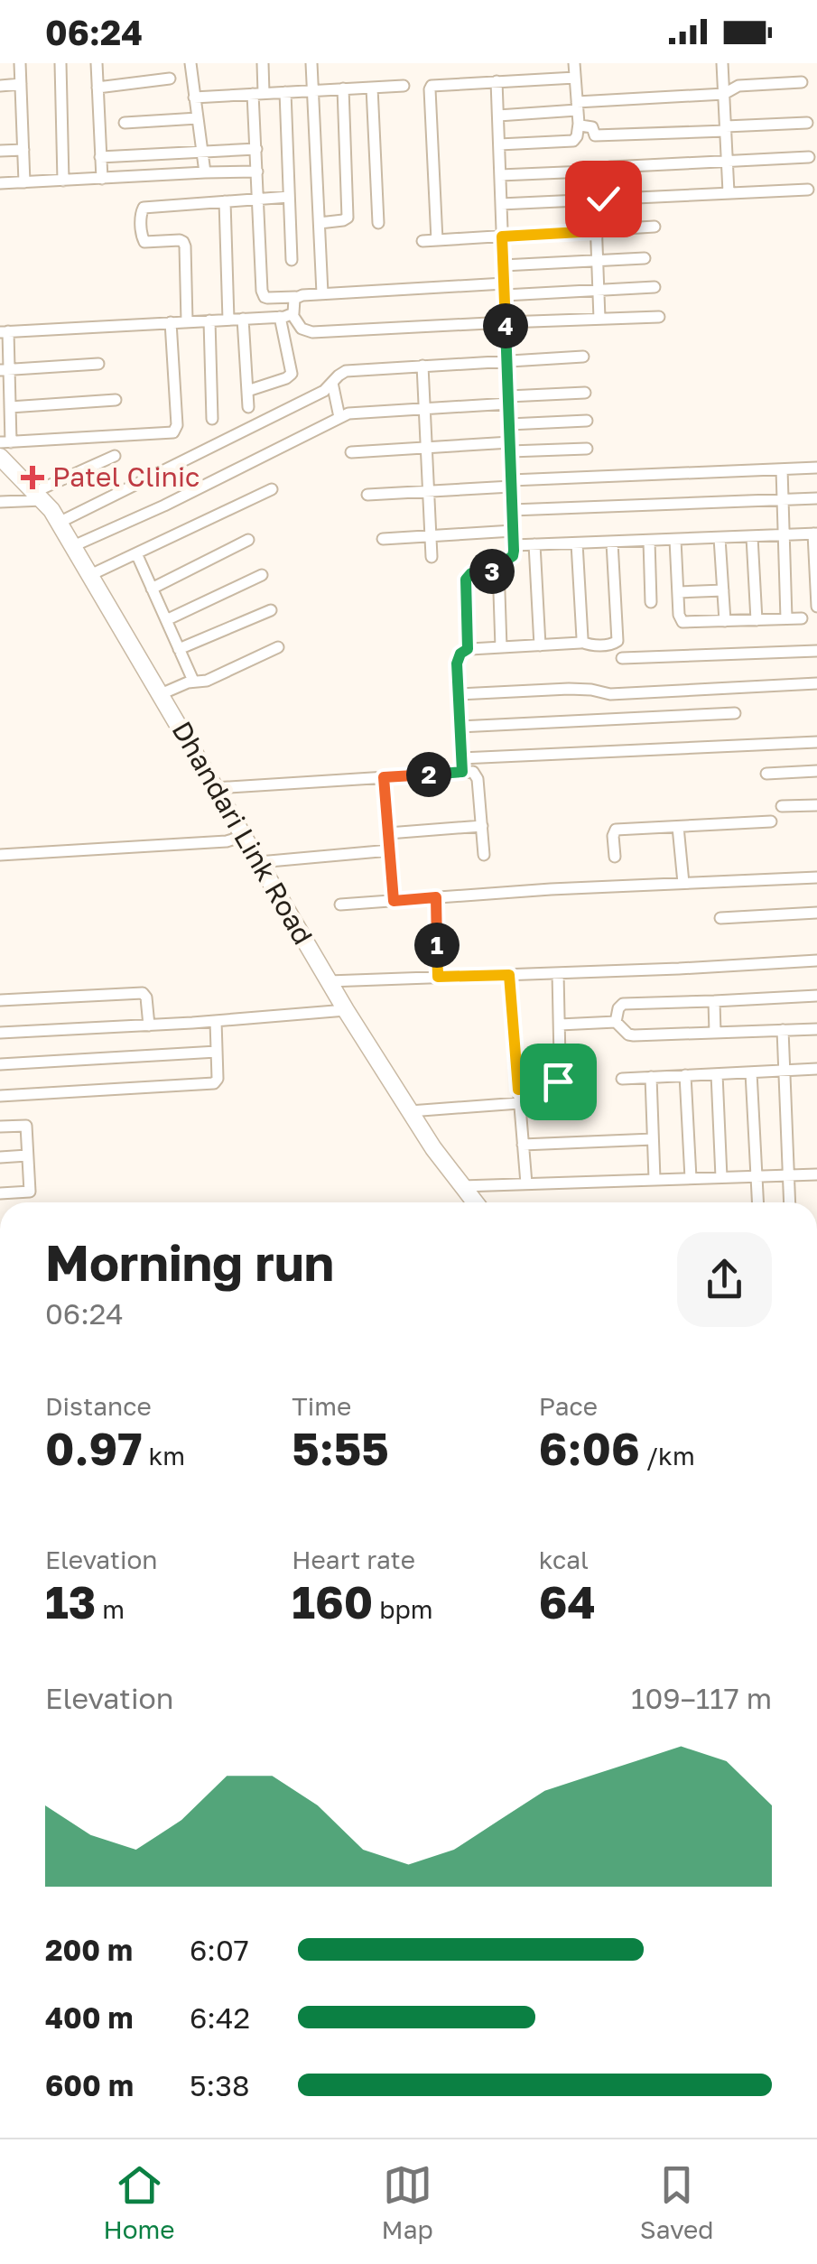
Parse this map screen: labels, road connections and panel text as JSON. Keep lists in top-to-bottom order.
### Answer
{
  "streets": {
    "street": ["Dhandari Link Road"]
  },
  "places": {
    "health": ["Patel Clinic"]
  },
  "page": {
    "status": "06:24",
    "pins": [
      "4",
      "3",
      "2",
      "1"
    ],
    "heading": ["Morning run", "06:24"],
    "stats": [
      ["Distance", "0.97 km"],
      ["Time", "5:55"],
      ["Pace", "6:06 /km"],
      ["Elevation", "13 m"],
      ["Heart rate", "160 bpm"],
      ["kcal", "64"]
    ],
    "chart": ["Elevation", "109–117 m"],
    "list": [
      {
        "name": "200 m",
        "note": "6:07"
      },
      {
        "name": "400 m",
        "note": "6:42"
      },
      {
        "name": "600 m",
        "note": "5:38"
      }
    ],
    "tabs": ["Home", "Map", "Saved"]
  }
}
